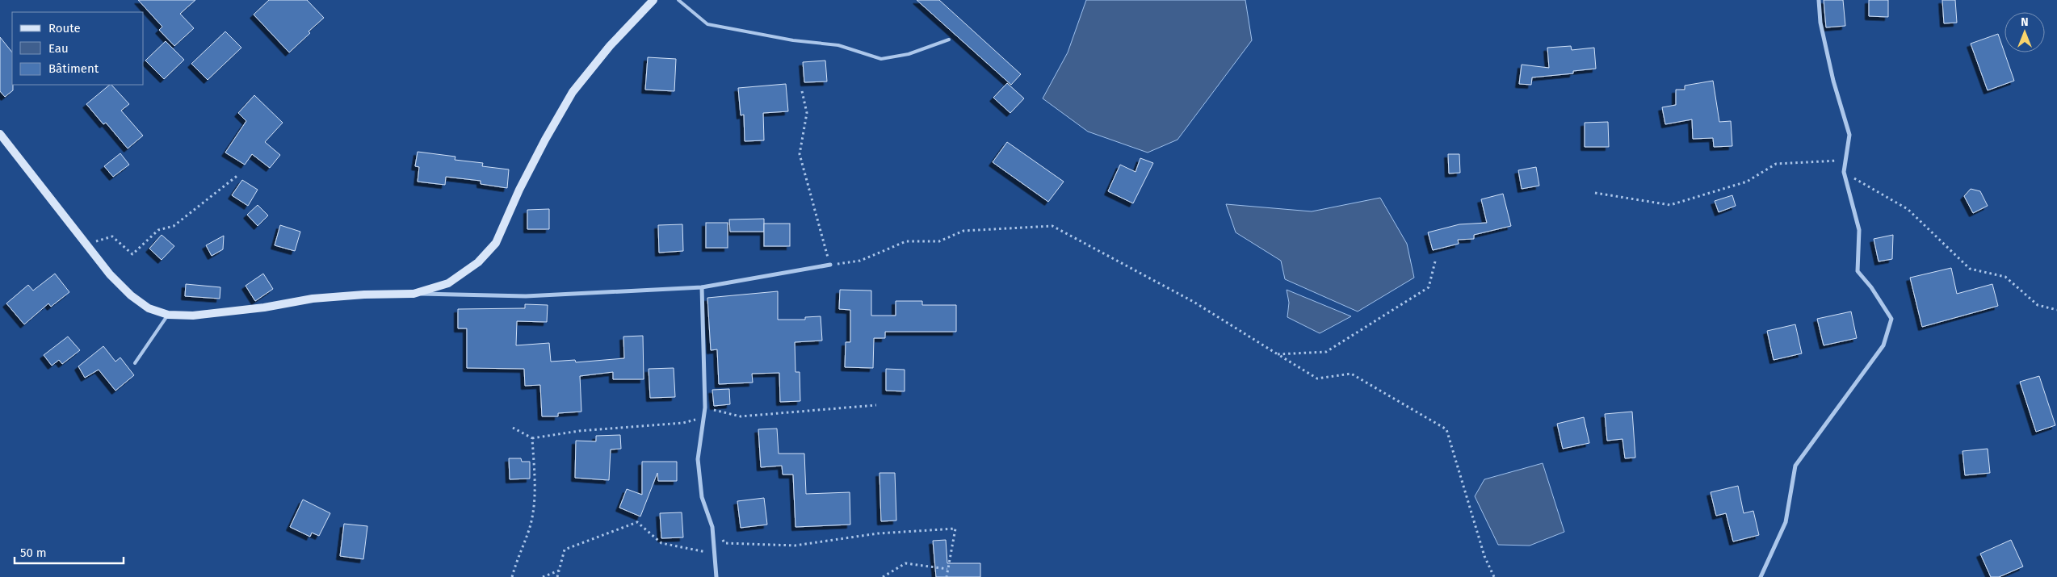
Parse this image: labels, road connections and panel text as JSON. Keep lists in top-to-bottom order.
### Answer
{
  "legend": ["Route", "Eau", "Bâtiment"],
  "scale_bar": "50 m",
  "north": "top"
}
